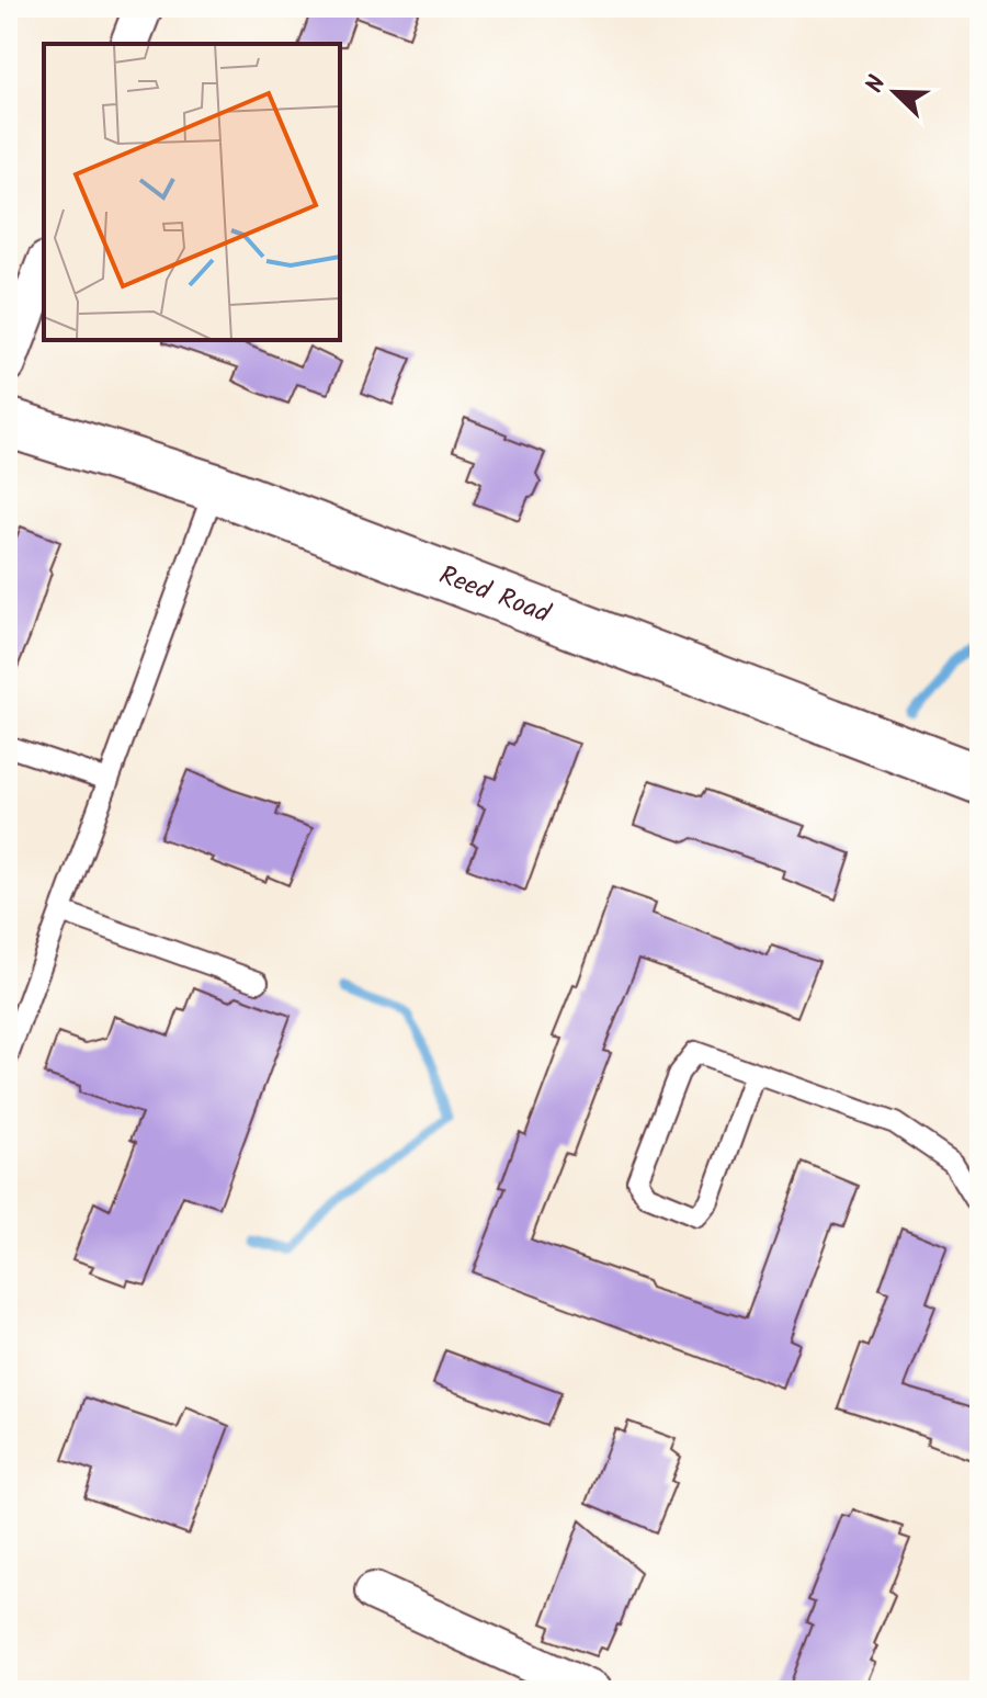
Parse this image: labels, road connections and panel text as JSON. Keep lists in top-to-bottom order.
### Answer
{
  "streets": {
    "main road": ["Reed Road"]
  },
  "north": "top left"
}
